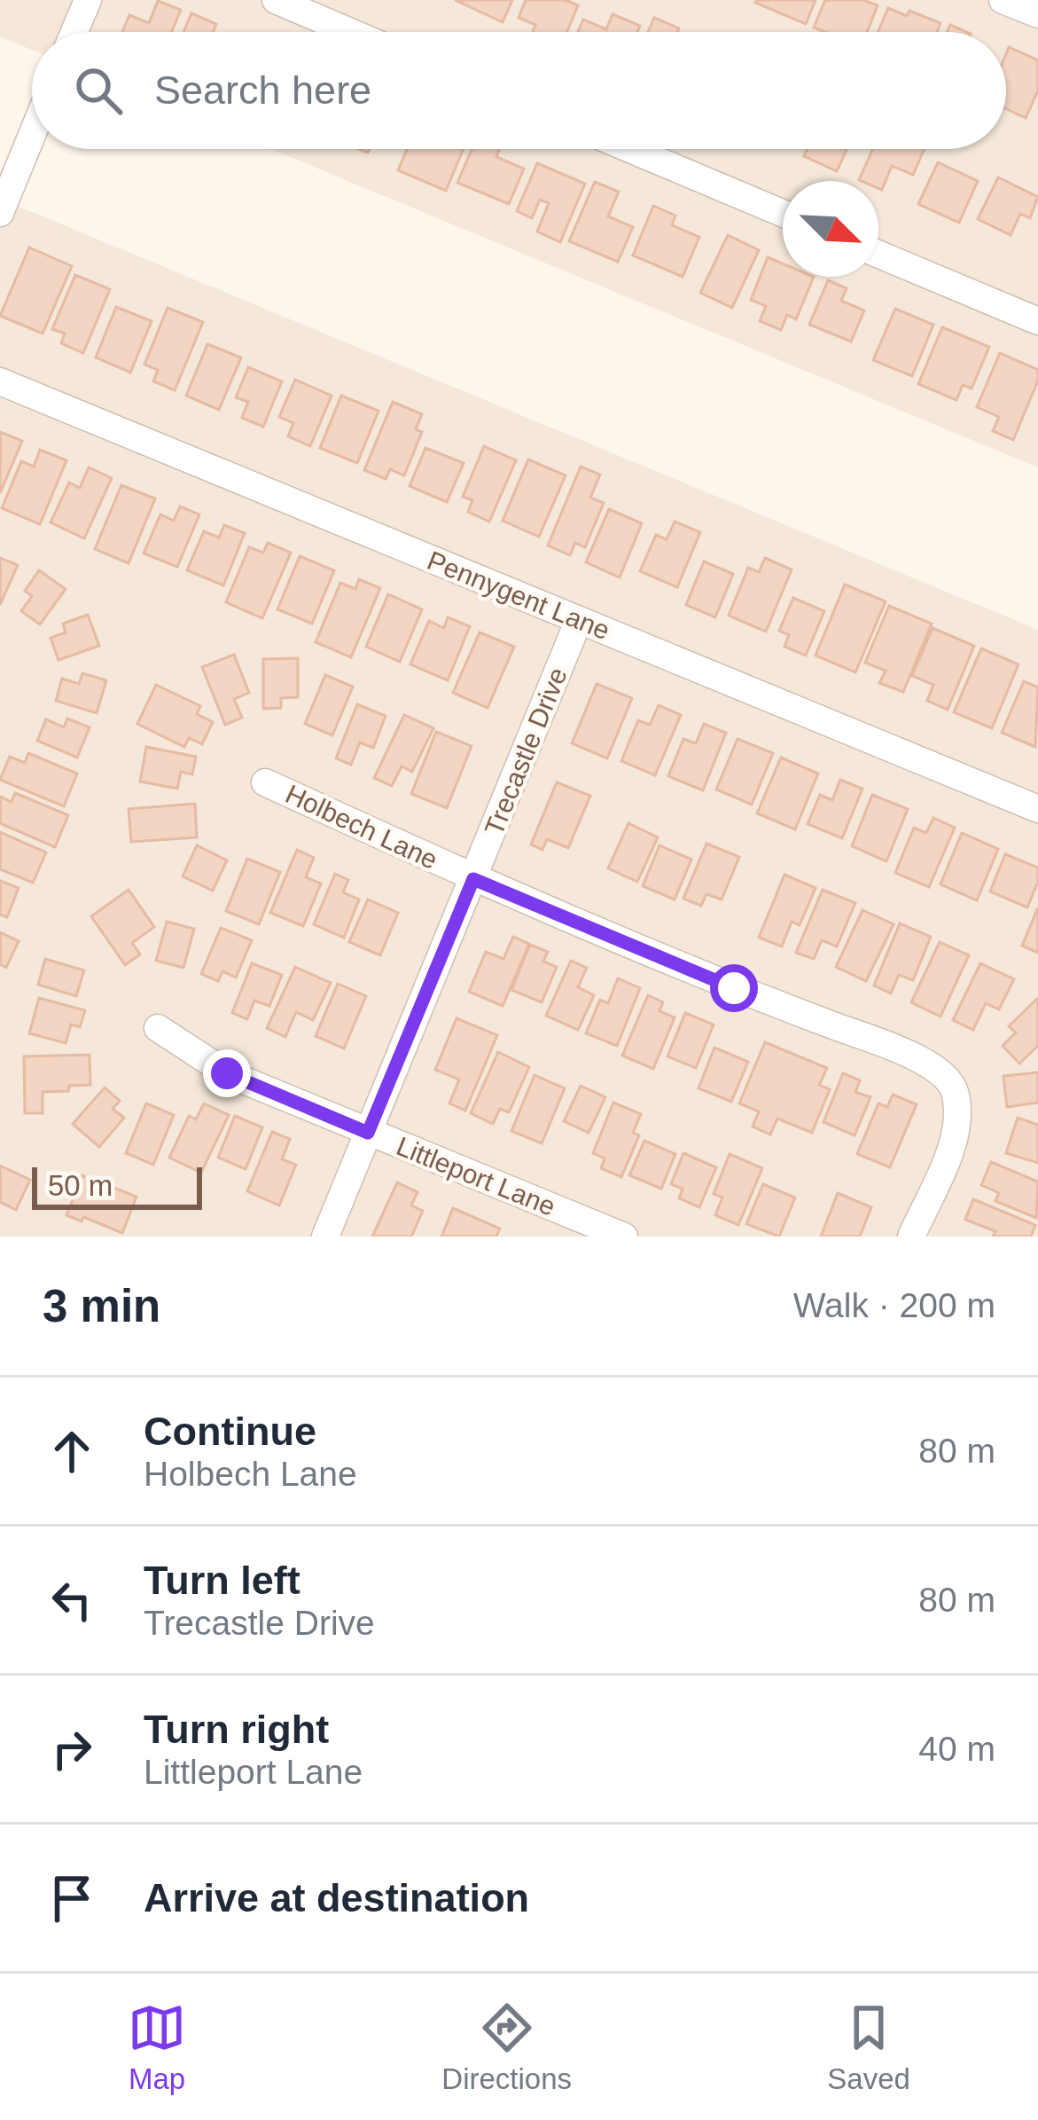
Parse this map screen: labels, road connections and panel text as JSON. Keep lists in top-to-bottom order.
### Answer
{
  "streets": {
    "street": [
      "Pennygent Lane",
      "Trecastle Drive",
      "Holbech Lane",
      "Littleport Lane"
    ]
  },
  "crossings": [
    ["Pennygent Lane", "Trecastle Drive"],
    ["Trecastle Drive", "Holbech Lane"],
    ["Trecastle Drive", "Littleport Lane"]
  ],
  "scale_bar": "50 m",
  "north": "bottom right",
  "page": {
    "search": "Search here",
    "scale": "50 m",
    "heading": ["3 min", "Walk · 200 m"],
    "list": [
      ["Continue", "Holbech Lane", "80 m"],
      ["Turn left", "Trecastle Drive", "80 m"],
      ["Turn right", "Littleport Lane", "40 m"],
      "Arrive at destination"
    ],
    "nav": ["Map", "Directions", "Saved"]
  }
}
